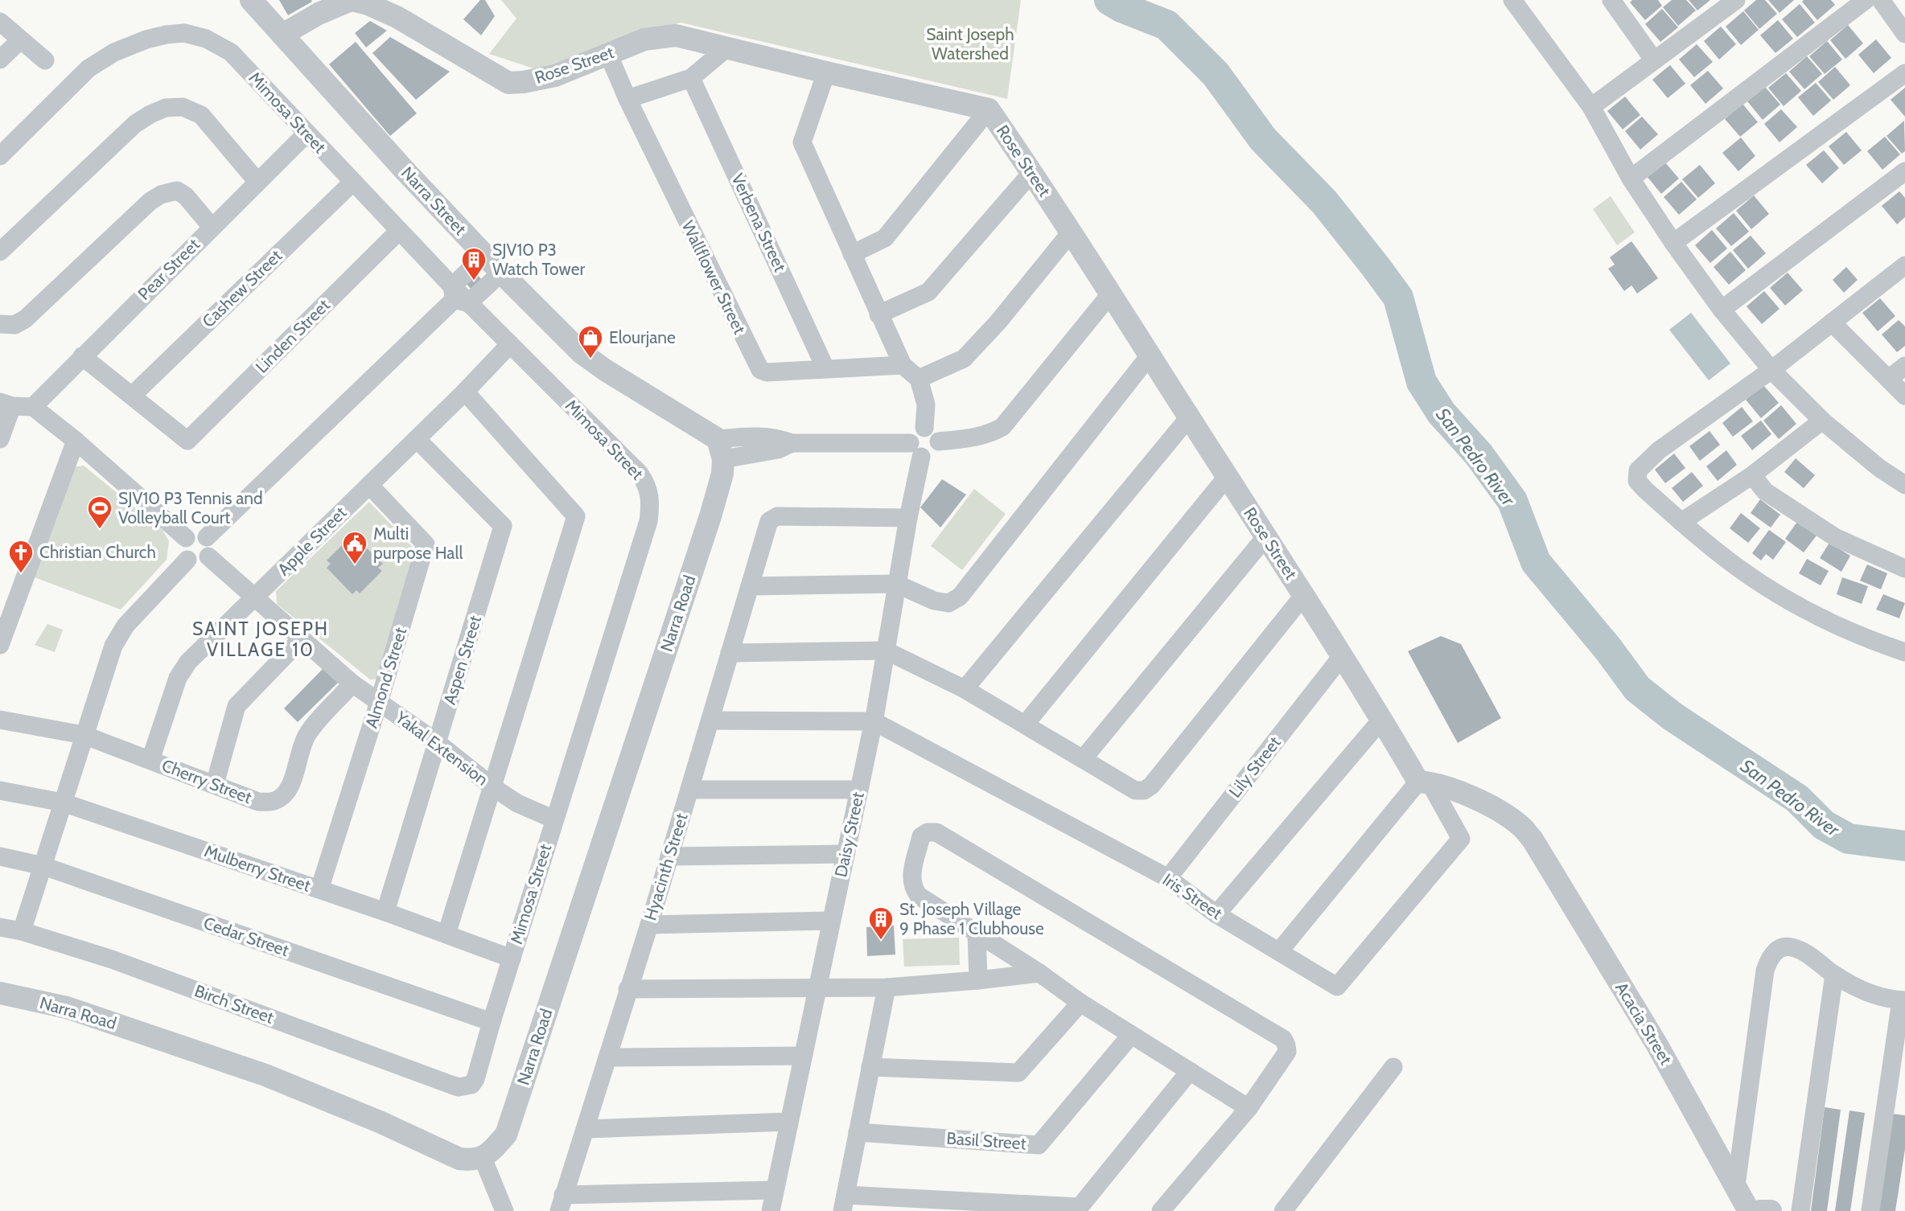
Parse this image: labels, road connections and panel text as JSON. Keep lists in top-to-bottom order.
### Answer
{
  "streets": {
    "street": [
      "Rose Street",
      "Mimosa Street",
      "Narra Street",
      "Verbena Street",
      "Pear Street",
      "Wallflower Street",
      "Cashew Street",
      "Linden Street",
      "Apple Street",
      "Narra Road",
      "Aspen Street",
      "Almond Street",
      "Yakal Extension",
      "Lily Street",
      "Cherry Street",
      "Daisy Street",
      "Hyacinth Street",
      "Mulberry Street",
      "Iris Street",
      "Cedar Street",
      "Birch Street",
      "Acacia Street",
      "Basil Street"
    ]
  },
  "crossings": [
    ["Rose Street", "Narra Street"],
    ["Rose Street", "Wallflower Street"],
    ["Rose Street", "Lily Street"],
    ["Rose Street", "Iris Street"],
    ["Rose Street", "Acacia Street"],
    ["Mimosa Street", "Pear Street"],
    ["Mimosa Street", "Cashew Street"],
    ["Mimosa Street", "Linden Street"],
    ["Mimosa Street", "Apple Street"],
    ["Mimosa Street", "Yakal Extension"],
    ["Mimosa Street", "Mulberry Street"],
    ["Mimosa Street", "Cedar Street"],
    ["Mimosa Street", "Birch Street"],
    ["Narra Street", "Narra Road"],
    ["Verbena Street", "Wallflower Street"],
    ["Cashew Street", "Linden Street"],
    ["Apple Street", "Aspen Street"],
    ["Apple Street", "Almond Street"],
    ["Apple Street", "Yakal Extension"],
    ["Apple Street", "Cherry Street"],
    ["Aspen Street", "Yakal Extension"],
    ["Aspen Street", "Mulberry Street"],
    ["Almond Street", "Yakal Extension"],
    ["Almond Street", "Mulberry Street"],
    ["Yakal Extension", "Cherry Street"],
    ["Lily Street", "Iris Street"],
    ["Daisy Street", "Hyacinth Street"],
    ["Daisy Street", "Iris Street"],
    ["Iris Street", "Acacia Street"]
  ],
  "districts": ["SAINT JOSEPH VILLAGE 10"],
  "water": ["San Pedro River"],
  "parks": ["Saint Joseph Watershed"],
  "places": {
    "building": ["SJV10 P3 Watch Tower", "St. Joseph Village 9 Phase 1 Clubhouse"],
    "shop": ["Elourjane"],
    "sports": ["SJV10 P3 Tennis and Volleyball Court"],
    "public building": ["Multi purpose Hall"],
    "church": ["Christian Church"]
  }
}
